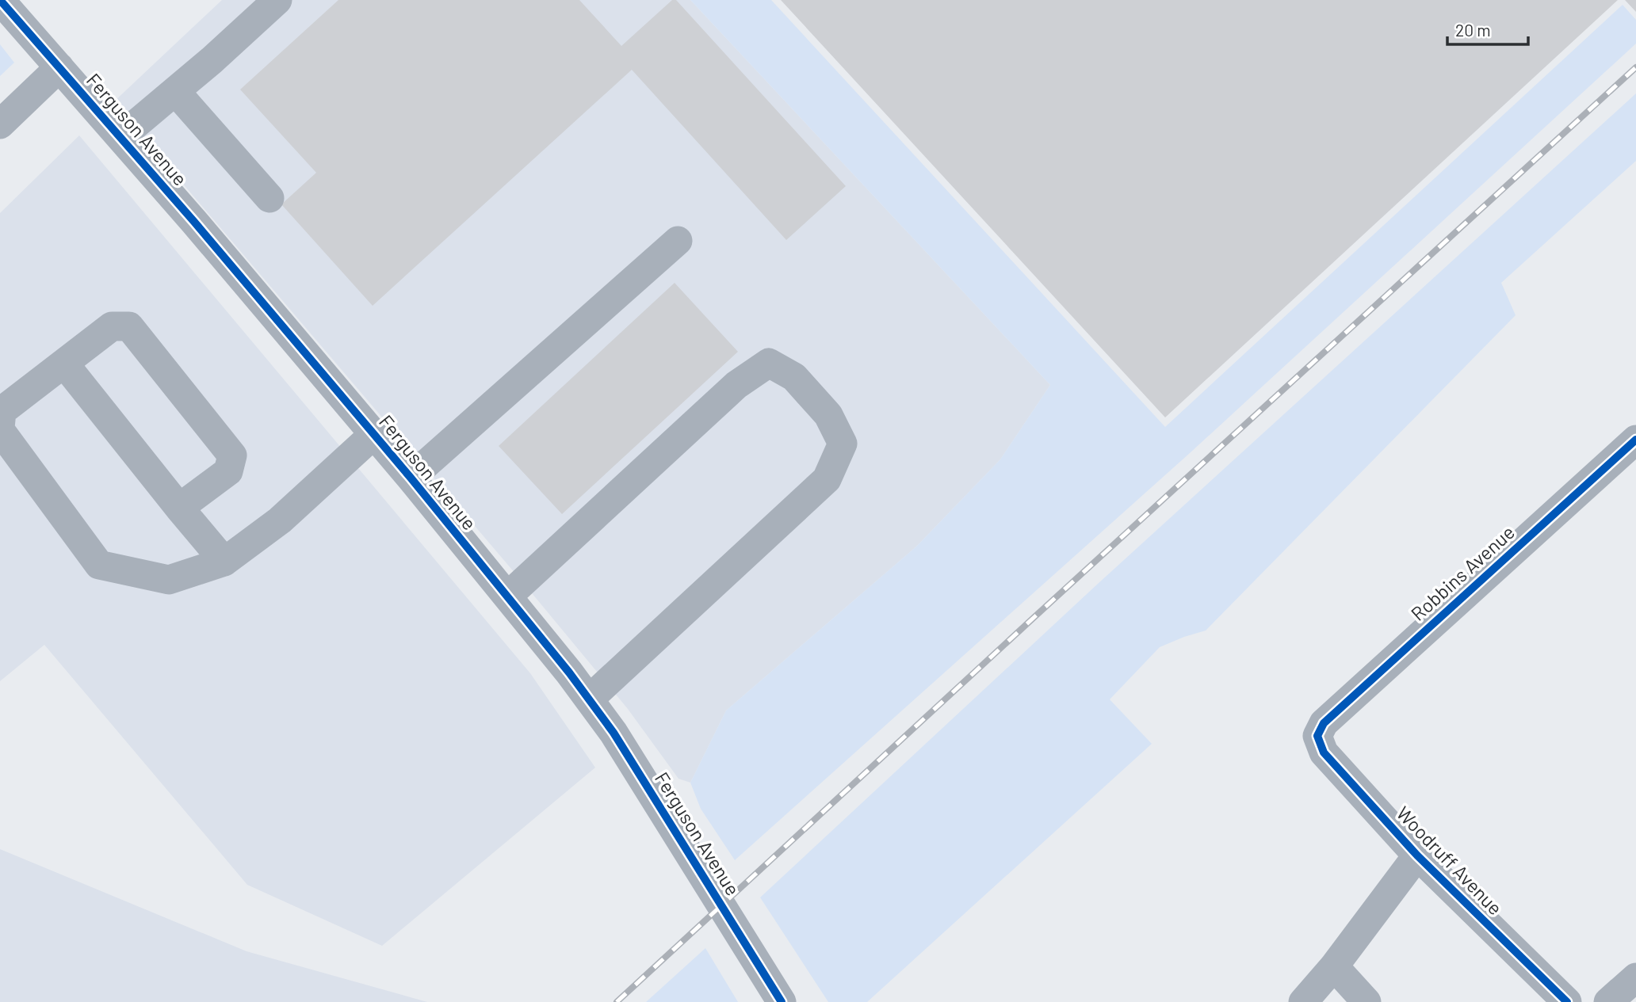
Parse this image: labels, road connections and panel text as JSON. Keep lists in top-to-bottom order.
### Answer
{
  "streets": {
    "street": ["Ferguson Avenue", "Robbins Avenue", "Woodruff Avenue"]
  },
  "crossings": [
    ["Robbins Avenue", "Woodruff Avenue"]
  ],
  "scale_bar": "20 m"
}
